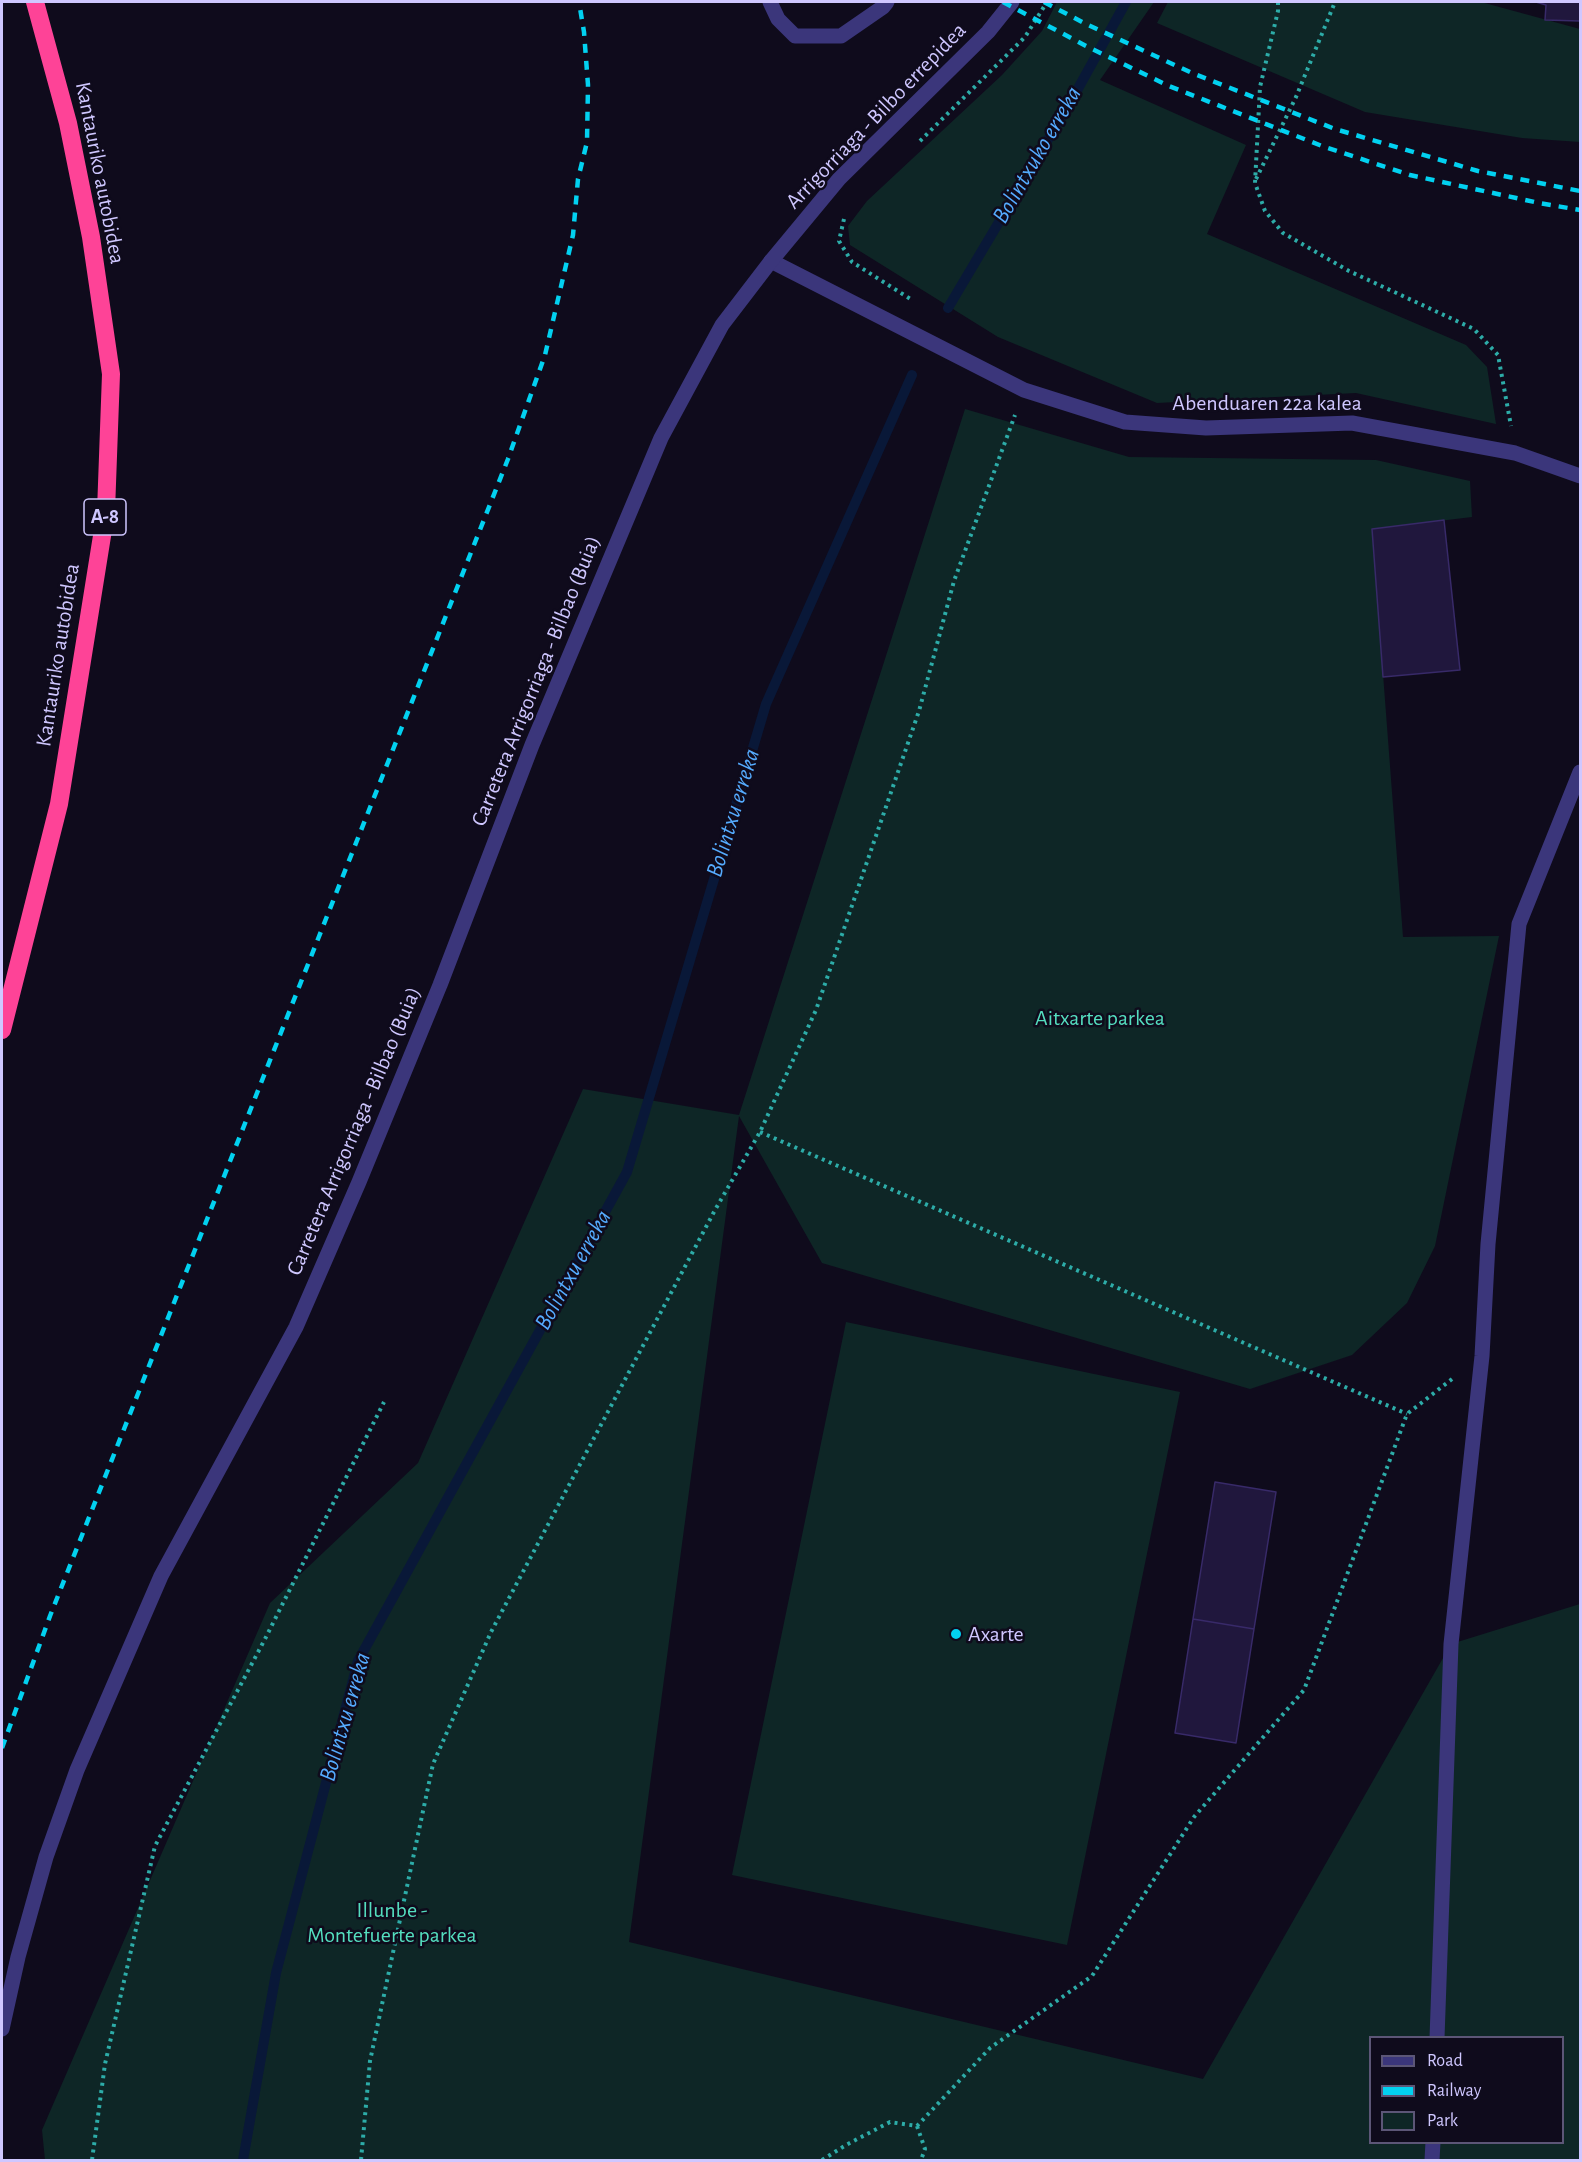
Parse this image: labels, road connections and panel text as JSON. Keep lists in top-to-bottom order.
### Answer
{
  "streets": {
    "highway": ["Kantauriko autobidea", "A-8"],
    "street": ["Arrigorriaga - Bilbo errepidea", "Abenduaren 22a kalea", "Carretera Arrigorriaga - Bilbao (Buia)"]
  },
  "crossings": [
    ["Arrigorriaga - Bilbo errepidea", "Abenduaren 22a kalea"],
    ["Arrigorriaga - Bilbo errepidea", "Carretera Arrigorriaga - Bilbao (Buia)"],
    ["Abenduaren 22a kalea", "Carretera Arrigorriaga - Bilbao (Buia)"]
  ],
  "water": ["Bolintxuko erreka", "Bolintxu erreka"],
  "parks": ["Aitxarte parkea", "Illunbe - Montefuerte parkea"],
  "places": ["Axarte"],
  "legend": ["Road", "Railway", "Park"]
}
